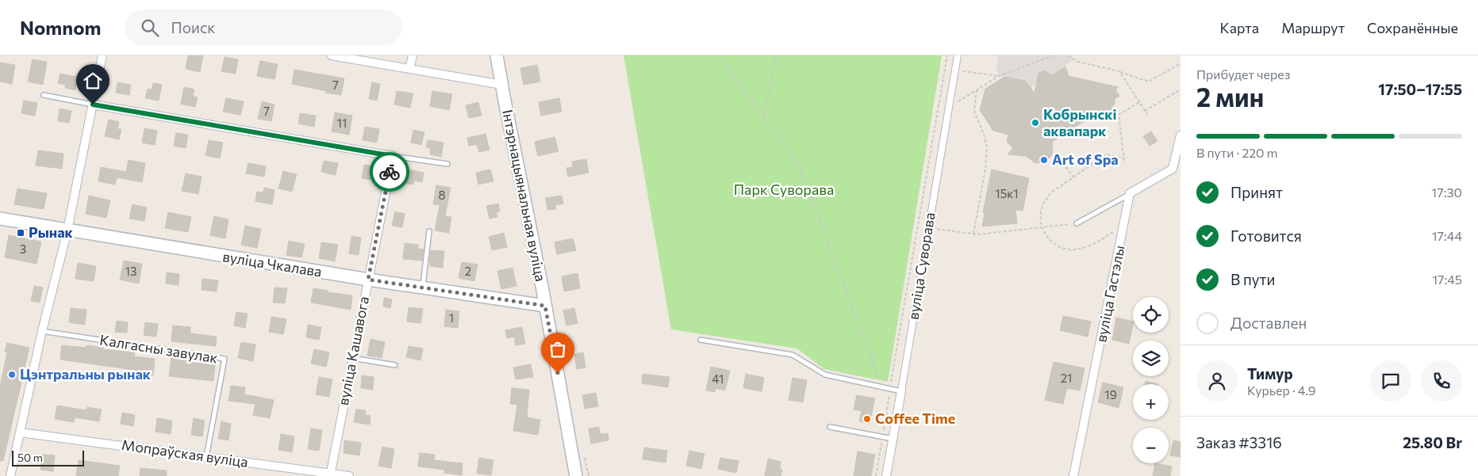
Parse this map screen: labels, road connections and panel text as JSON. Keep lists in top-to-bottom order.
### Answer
{
  "streets": {
    "main road": ["Інтэрнацыянальная вуліца", "вуліца Чкалава"],
    "street": [
      "вуліца Суворава",
      "вуліца Гастэлы",
      "вуліца Кашавога",
      "Мопраўская вуліца"
    ],
    "lane": ["Калгасны завулак"]
  },
  "crossings": [
    ["Інтэрнацыянальная вуліца", "вуліца Чкалава"],
    ["вуліца Чкалава", "вуліца Кашавога"],
    ["Калгасны завулак", "Мопраўская вуліца"],
    ["вуліца Кашавога", "Мопраўская вуліца"]
  ],
  "parks": ["Парк Суворава"],
  "places": {
    "other": [
      "Кобрынскі аквапарк",
      "Art of Spa",
      "Цэнтральны рынак",
      "Coffee Time"
    ],
    "transit": ["Рынак"]
  },
  "house_numbers": [
    "7",
    "7",
    "11",
    "15к1",
    "8",
    "3",
    "13",
    "2",
    "1",
    "21",
    "41",
    "19"
  ],
  "scale_bar": "50 m",
  "page": {
    "header": "Nomnom",
    "search": "Поиск",
    "nav": ["Карта", "Маршрут", "Сохранённые"],
    "heading": ["2 мин", "Прибудет через", "17:50–17:55"],
    "panel": [
      "Тимур",
      "Курьер · 4.9",
      "Заказ #3316",
      "25.80 Br"
    ],
    "bar": "В пути · 220 m",
    "list": [
      ["Принят", "17:30"],
      ["Готовится", "17:44"],
      ["В пути", "17:45"],
      "Доставлен"
    ],
    "map_buttons": ["+", "−"],
    "scale": "50 m"
  }
}
